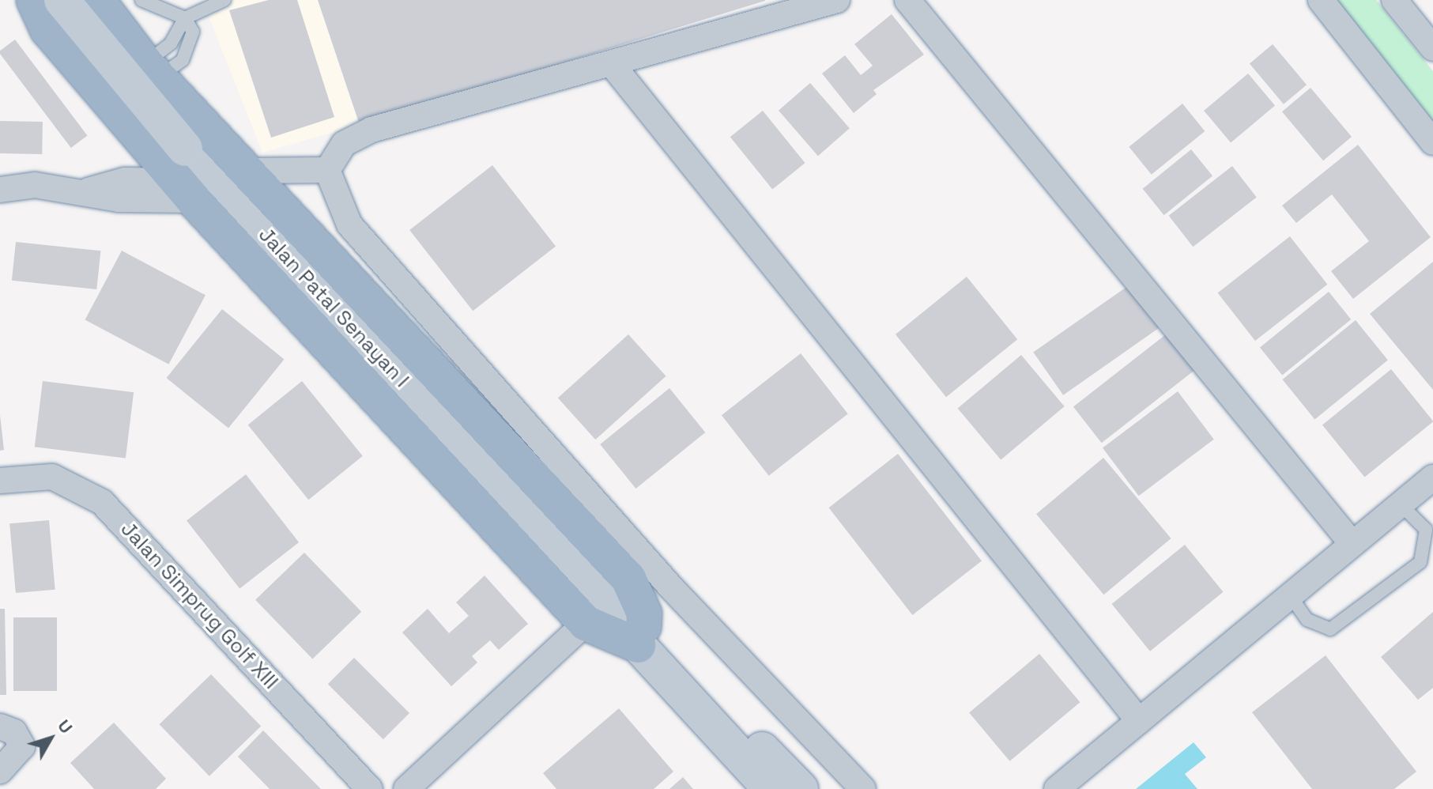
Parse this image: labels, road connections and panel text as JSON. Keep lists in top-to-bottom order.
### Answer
{
  "streets": {
    "main road": ["Jalan Patal Senayan I"],
    "street": ["Jalan Simprug Golf XIII"]
  },
  "north": "top right"
}
